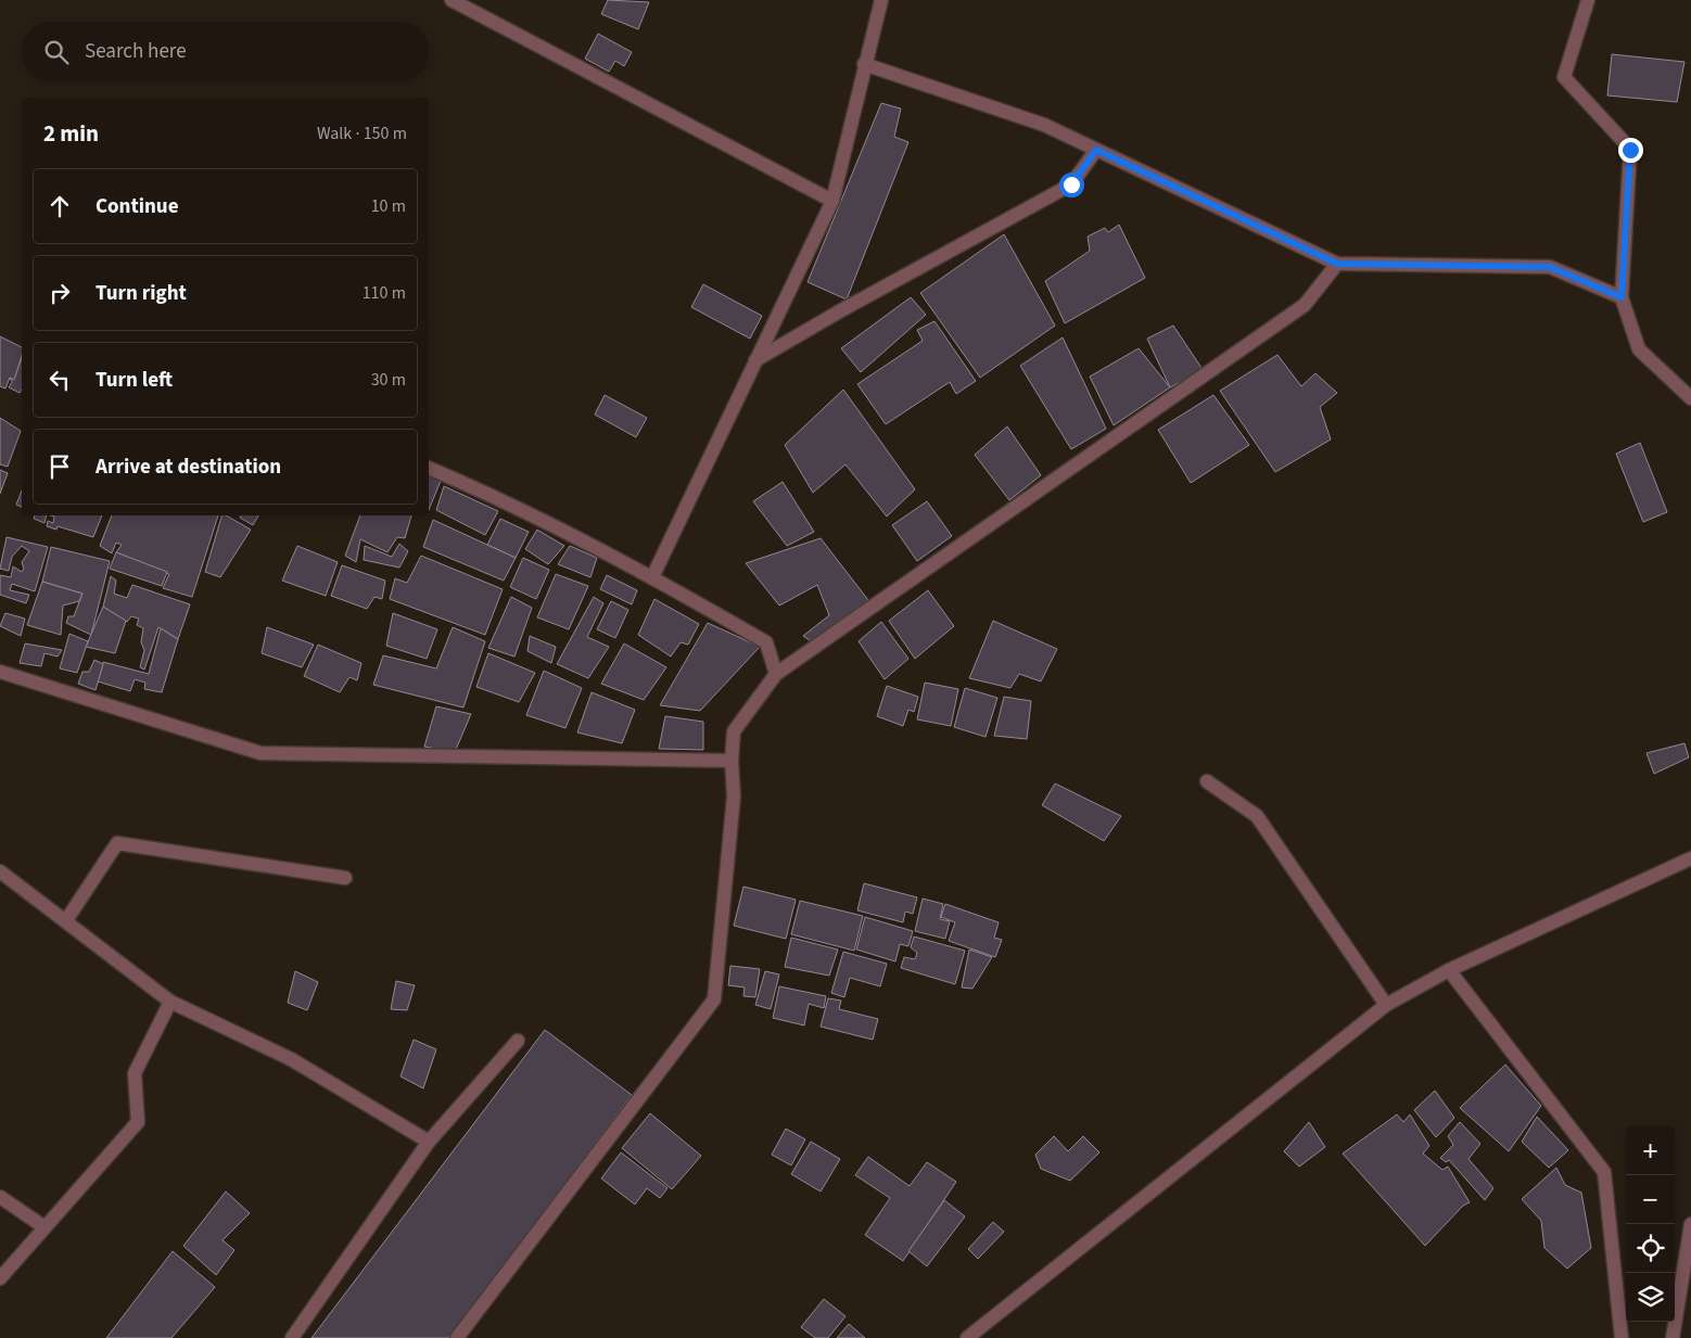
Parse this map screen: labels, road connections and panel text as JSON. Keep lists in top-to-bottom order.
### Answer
{
  "page": {
    "search": "Search here",
    "heading": ["2 min", "Walk · 150 m"],
    "list": [
      ["Continue", "10 m"],
      ["Turn right", "110 m"],
      ["Turn left", "30 m"],
      "Arrive at destination"
    ],
    "map_buttons": ["+", "−"]
  }
}
